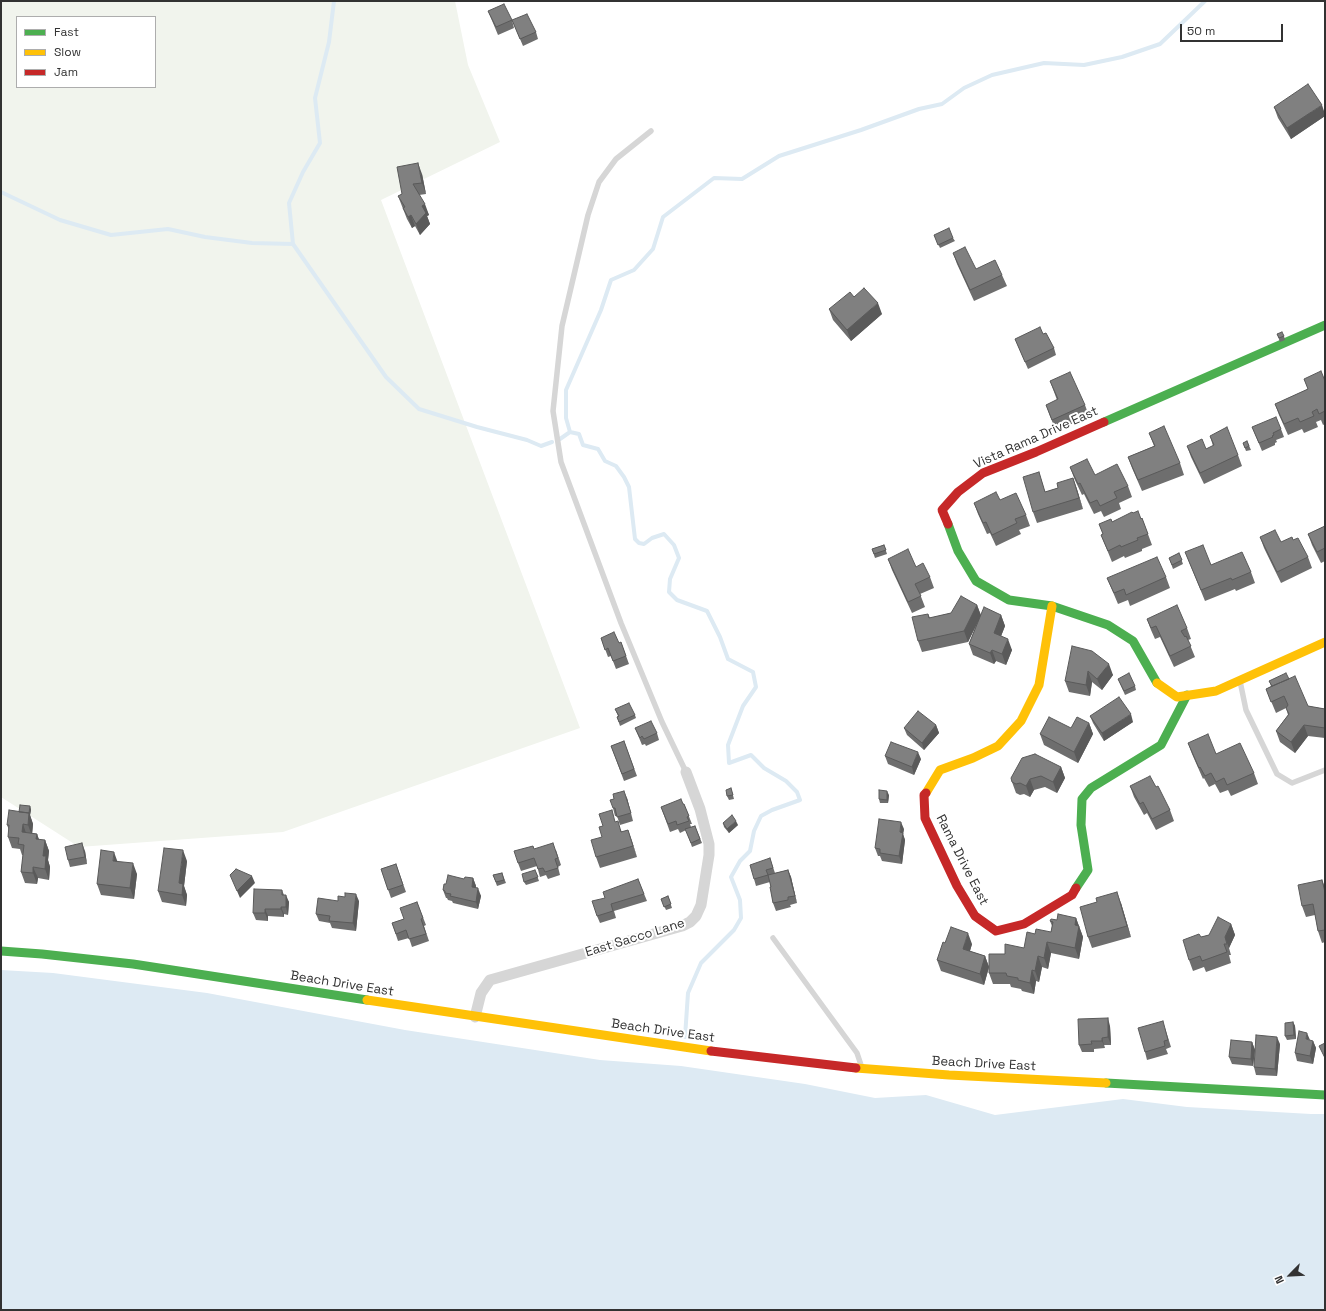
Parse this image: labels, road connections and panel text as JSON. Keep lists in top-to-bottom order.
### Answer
{
  "streets": {
    "street": [
      "Vista Rama Drive East",
      "Rama Drive East",
      "East Sacco Lane",
      "Beach Drive East"
    ]
  },
  "crossings": [
    ["Vista Rama Drive East", "Rama Drive East"],
    ["East Sacco Lane", "Beach Drive East"]
  ],
  "legend": ["Fast", "Slow", "Jam"],
  "scale_bar": "50 m",
  "north": "bottom left"
}
